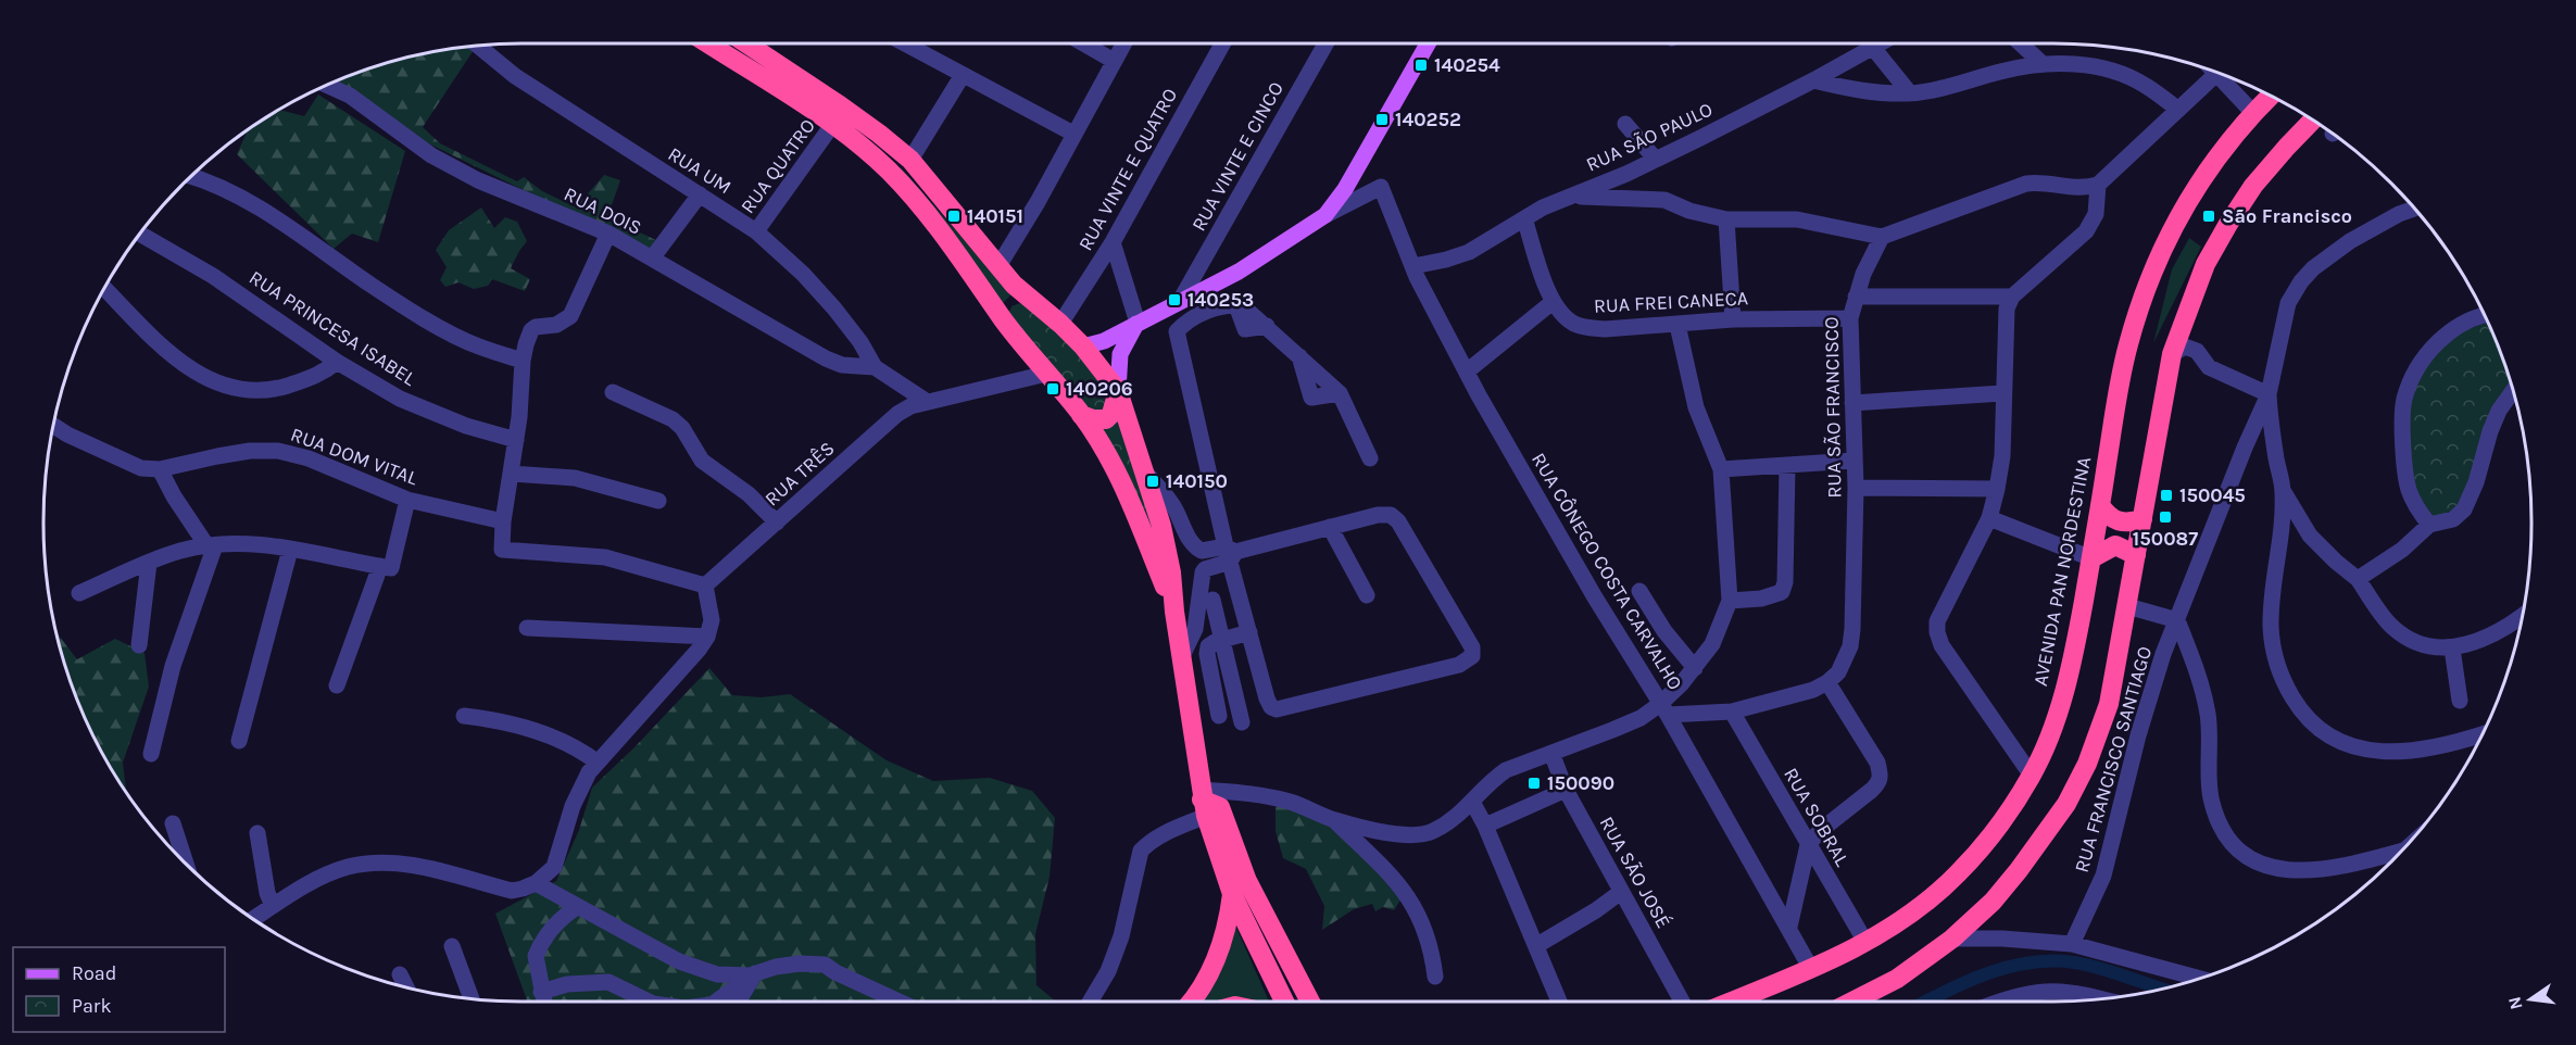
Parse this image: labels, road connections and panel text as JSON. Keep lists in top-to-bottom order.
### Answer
{
  "streets": {
    "highway": ["AVENIDA PAN NORDESTINA"],
    "street": [
      "RUA SÃO PAULO",
      "RUA VINTE E CINCO",
      "RUA QUATRO",
      "RUA VINTE E QUATRO",
      "RUA UM",
      "RUA DOIS",
      "RUA FREI CANECA",
      "RUA PRINCESA ISABEL",
      "RUA SÃO FRANCISCO",
      "RUA DOM VITAL",
      "RUA TRÊS",
      "RUA CÔNEGO COSTA CARVALHO",
      "RUA FRANCISCO SANTIAGO",
      "RUA SOBRAL",
      "RUA SÃO JOSÉ"
    ]
  },
  "crossings": [
    ["RUA SÃO PAULO", "RUA FREI CANECA"],
    ["RUA SÃO PAULO", "RUA CÔNEGO COSTA CARVALHO"],
    ["RUA QUATRO", "RUA UM"],
    ["RUA UM", "RUA DOIS"],
    ["RUA FREI CANECA", "RUA SÃO FRANCISCO"],
    ["RUA CÔNEGO COSTA CARVALHO", "AVENIDA PAN NORDESTINA"],
    ["AVENIDA PAN NORDESTINA", "RUA SOBRAL"]
  ],
  "places": {
    "transit": [
      "140254",
      "140252",
      "140151",
      "São Francisco",
      "140253",
      "140206",
      "140150",
      "150045",
      "150087",
      "150090"
    ]
  },
  "legend": ["Road", "Park"],
  "north": "left"
}
